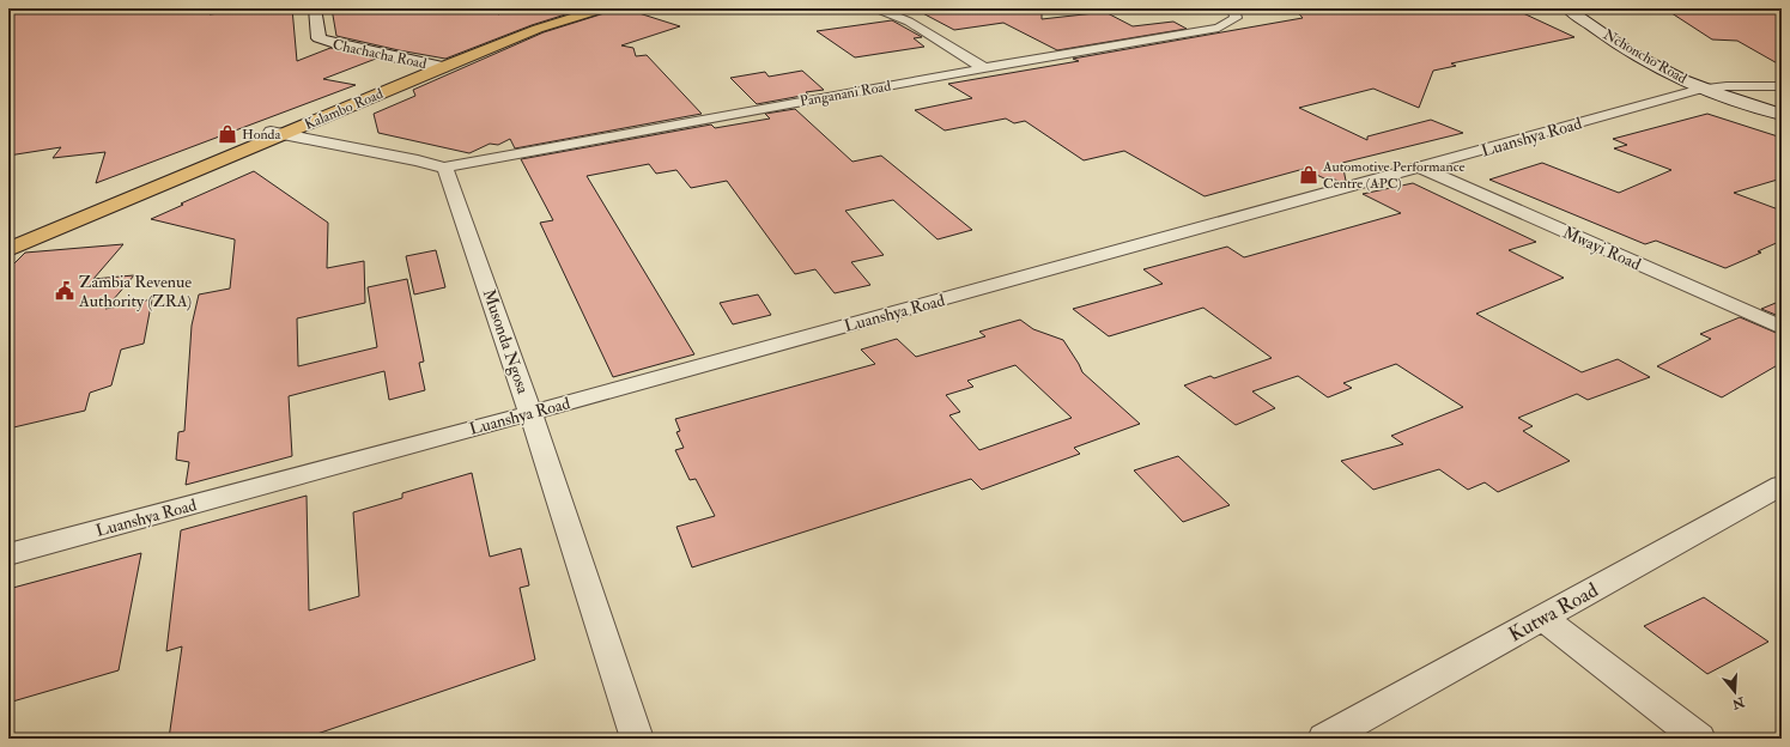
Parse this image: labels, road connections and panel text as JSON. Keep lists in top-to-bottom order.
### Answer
{
  "streets": {
    "main road": ["Kalambo Road"],
    "street": [
      "Chachacha Road",
      "Nchoncho Road",
      "Panganani Road",
      "Luanshya Road",
      "Mwayi Road",
      "Musonda Ngosa",
      "Kutwa Road"
    ]
  },
  "crossings": [
    ["Chachacha Road", "Kalambo Road"],
    ["Nchoncho Road", "Luanshya Road"],
    ["Panganani Road", "Musonda Ngosa"],
    ["Luanshya Road", "Mwayi Road"],
    ["Luanshya Road", "Musonda Ngosa"]
  ],
  "places": {
    "shop": ["Honda", "Automotive Performance Centre (APC)"],
    "public building": ["Zambia Revenue Authority (ZRA)"]
  },
  "north": "bottom"
}
